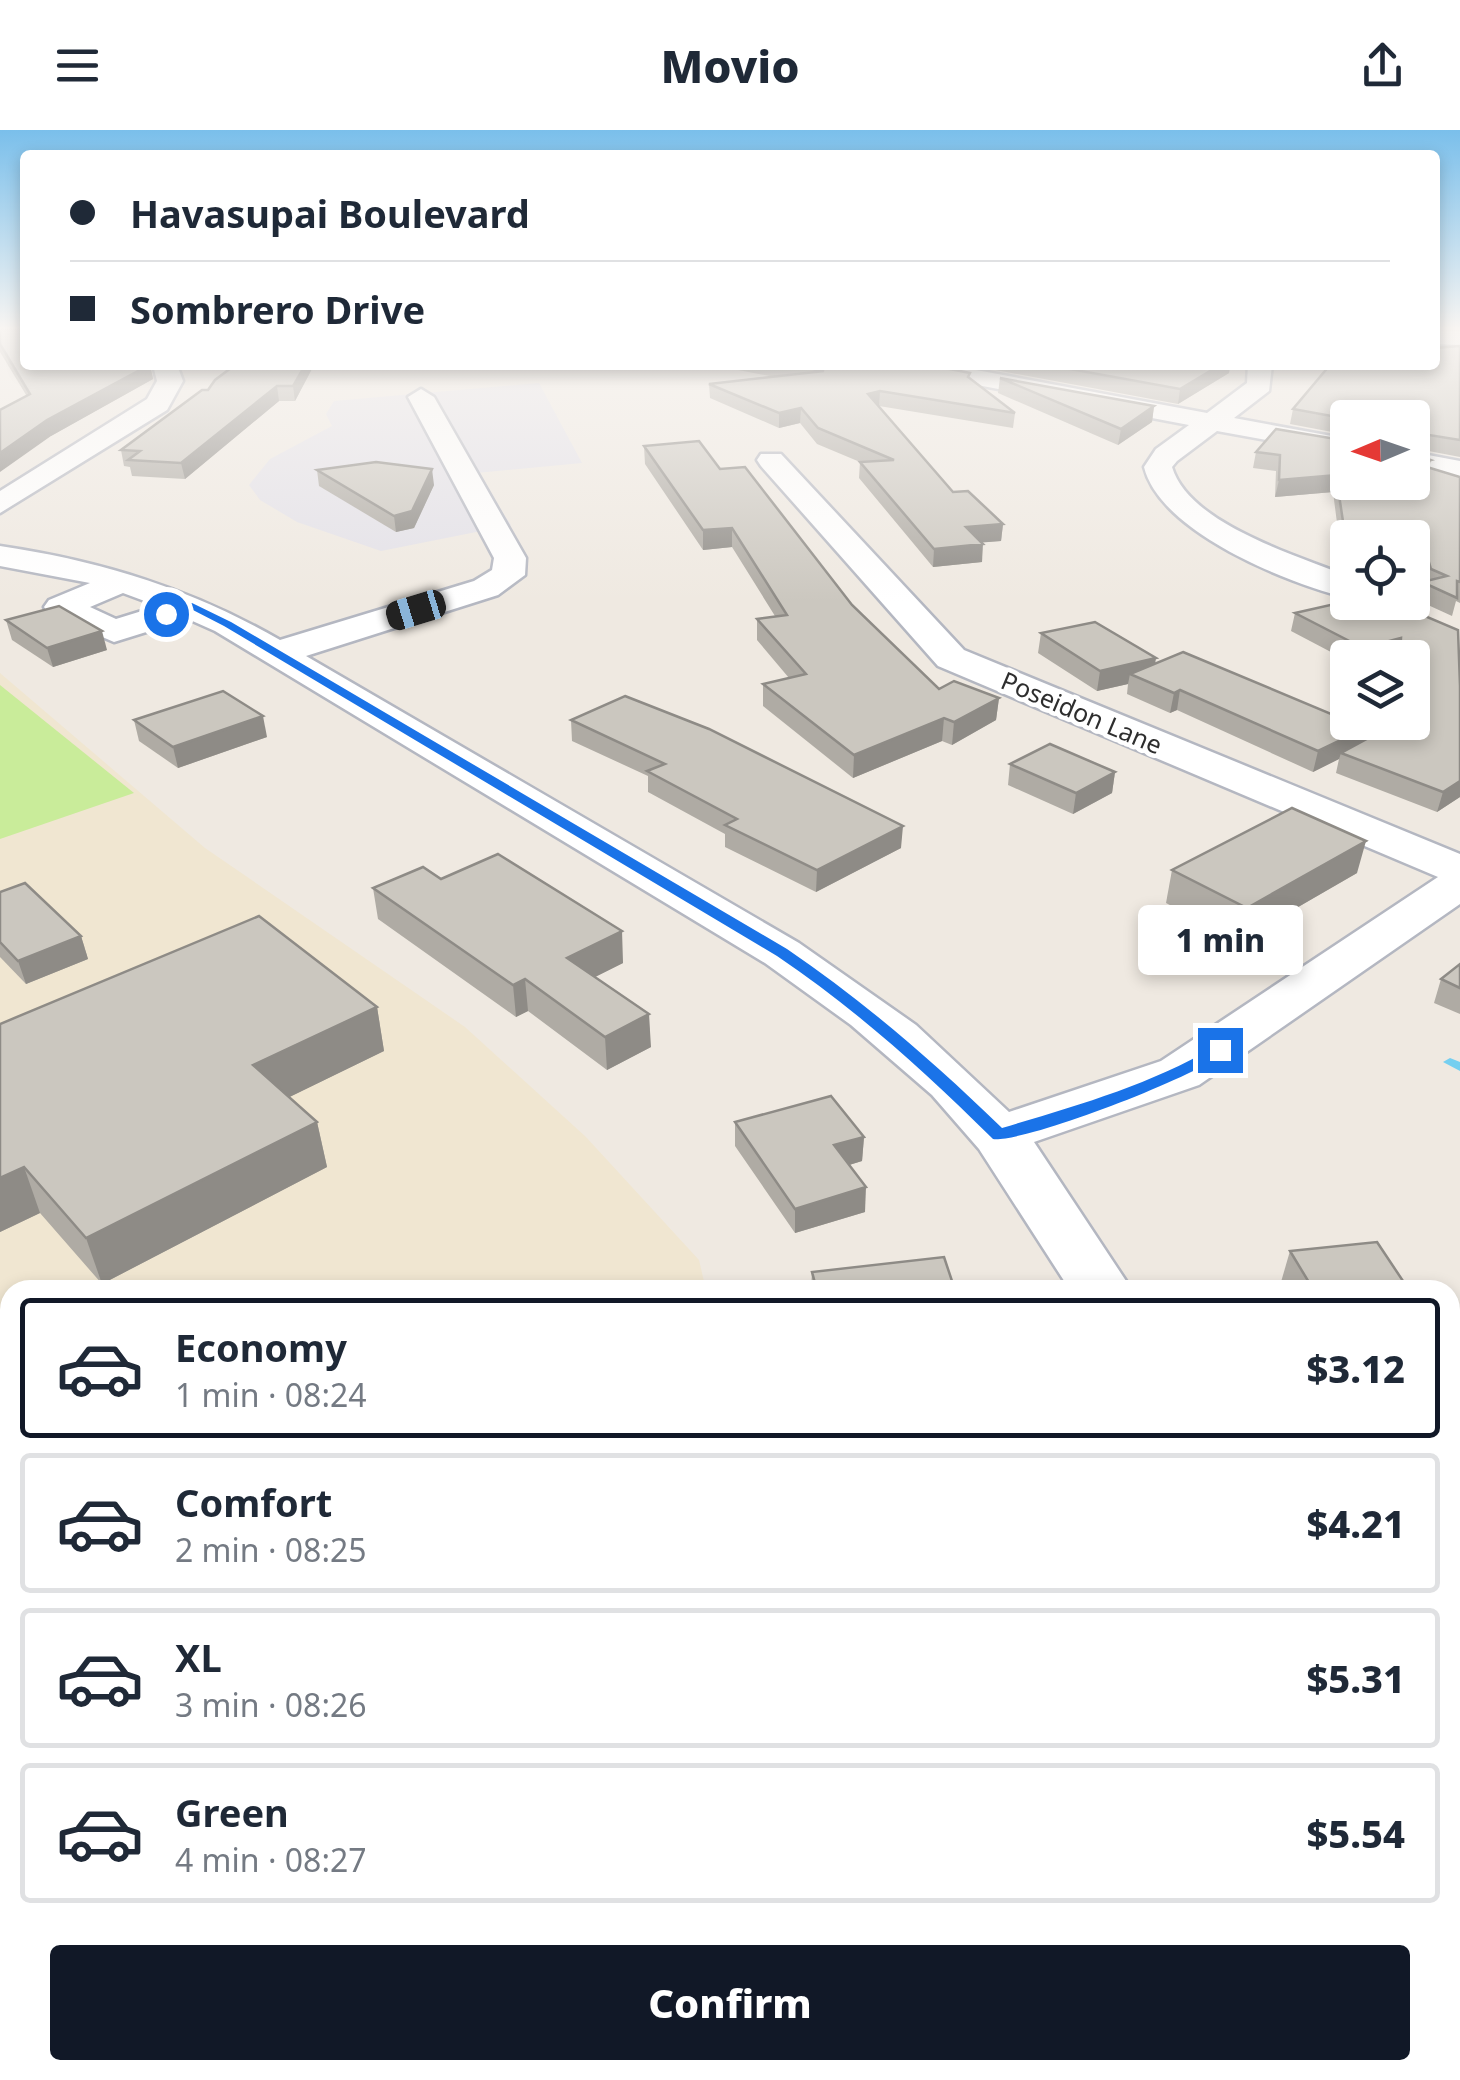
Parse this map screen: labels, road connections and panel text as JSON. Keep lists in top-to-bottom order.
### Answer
{
  "streets": {
    "street": ["Poseidon Lane"]
  },
  "north": "left",
  "page": {
    "header": "Movio",
    "banner": ["Havasupai Boulevard", "Sombrero Drive"],
    "bubble": "1 min",
    "list": [
      {
        "name": "Economy",
        "note": "1 min · 08:24",
        "value": "$3.12"
      },
      {
        "name": "Comfort",
        "note": "2 min · 08:25",
        "value": "$4.21"
      },
      {
        "name": "XL",
        "note": "3 min · 08:26",
        "value": "$5.31"
      },
      {
        "name": "Green",
        "note": "4 min · 08:27",
        "value": "$5.54"
      }
    ],
    "buttons": "Confirm"
  }
}
